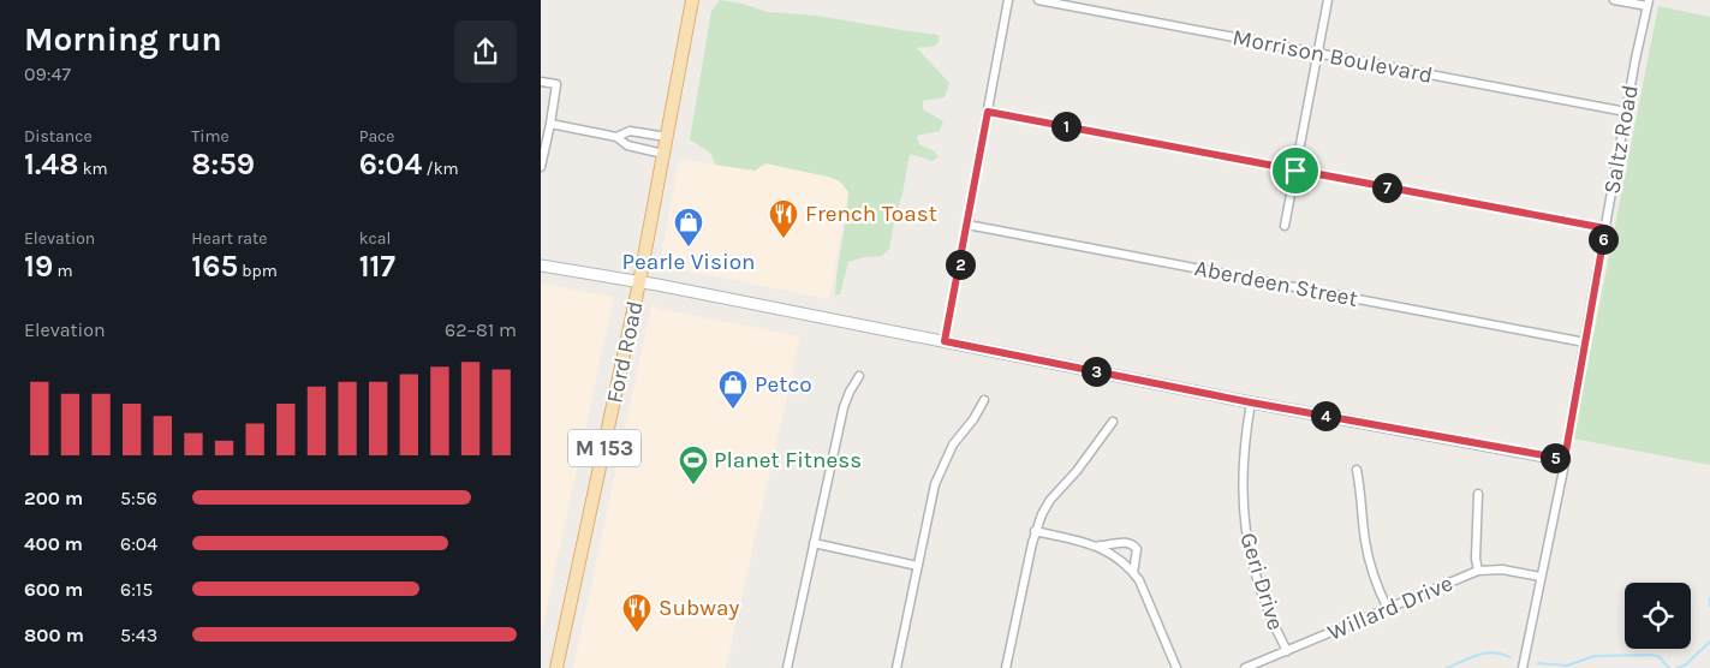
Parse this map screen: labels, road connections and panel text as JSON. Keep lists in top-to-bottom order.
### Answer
{
  "streets": {
    "main road": ["Ford Road", "M 153"],
    "street": [
      "Morrison Boulevard",
      "Saltz Road",
      "Aberdeen Street",
      "Geri Drive",
      "Willard Drive"
    ]
  },
  "crossings": [
    ["Morrison Boulevard", "Saltz Road"],
    ["Saltz Road", "Aberdeen Street"],
    ["Saltz Road", "Willard Drive"],
    ["Geri Drive", "Willard Drive"]
  ],
  "places": {
    "restaurant": ["French Toast", "Subway"],
    "shop": ["Pearle Vision", "Petco"],
    "sports": ["Planet Fitness"]
  },
  "page": {
    "heading": ["Morning run", "09:47"],
    "stats": [
      ["Distance", "1.48 km"],
      ["Time", "8:59"],
      ["Pace", "6:04 /km"],
      ["Elevation", "19 m"],
      ["Heart rate", "165 bpm"],
      ["kcal", "117"]
    ],
    "pins": [
      "1",
      "7",
      "6",
      "2",
      "3",
      "4",
      "5"
    ],
    "chart": ["Elevation", "62–81 m"],
    "list": [
      {
        "name": "200 m",
        "note": "5:56"
      },
      {
        "name": "400 m",
        "note": "6:04"
      },
      {
        "name": "600 m",
        "note": "6:15"
      },
      {
        "name": "800 m",
        "note": "5:43"
      }
    ]
  }
}
